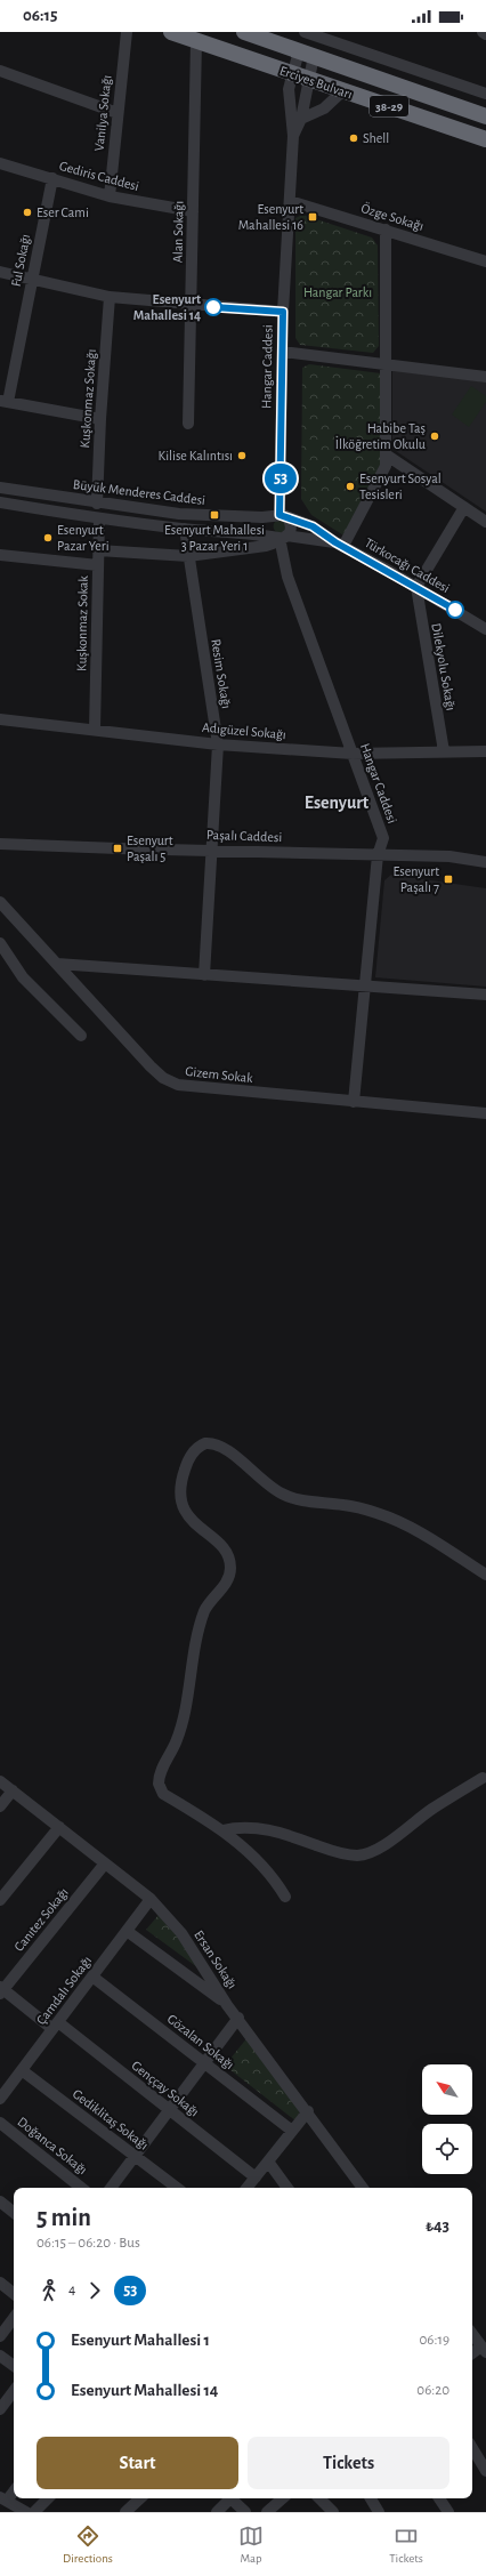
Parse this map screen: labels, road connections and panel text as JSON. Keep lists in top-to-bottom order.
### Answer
{
  "streets": {
    "highway": ["Erciyes Bulvarı", "38-29"],
    "street": [
      "Vanilya Sokağı",
      "Gediris Caddesi",
      "Özge Sokağı",
      "Alan Sokağı",
      "Ful Sokağı",
      "Hangar Caddesi",
      "Kuşkonmaz Sokağı",
      "Büyük Menderes Caddesi",
      "Türkocağı Caddesi",
      "Kuşkonmaz Sokak",
      "Dilekyolu Sokağı",
      "Resim Sokağı",
      "Adıgüzel Sokağı",
      "Paşalı Caddesi",
      "Gizem Sokak",
      "Canıtez Sokağı",
      "Ersan Sokağı",
      "Çamdalı Sokağı",
      "Gözalan Sokağı",
      "Genççay Sokağı",
      "Gediklitaş Sokağı",
      "Doğanca Sokağı"
    ]
  },
  "crossings": [
    ["Erciyes Bulvarı", "Alan Sokağı"],
    ["Erciyes Bulvarı", "Hangar Caddesi"],
    ["Vanilya Sokağı", "Gediris Caddesi"],
    ["Gediris Caddesi", "Alan Sokağı"],
    ["Gediris Caddesi", "Ful Sokağı"],
    ["Özge Sokağı", "Hangar Caddesi"],
    ["Hangar Caddesi", "Büyük Menderes Caddesi"],
    ["Hangar Caddesi", "Türkocağı Caddesi"],
    ["Hangar Caddesi", "Adıgüzel Sokağı"],
    ["Hangar Caddesi", "Paşalı Caddesi"],
    ["Hangar Caddesi", "Gizem Sokak"],
    ["Kuşkonmaz Sokağı", "Büyük Menderes Caddesi"],
    ["Büyük Menderes Caddesi", "Türkocağı Caddesi"],
    ["Türkocağı Caddesi", "Dilekyolu Sokağı"],
    ["Kuşkonmaz Sokak", "Adıgüzel Sokağı"],
    ["Dilekyolu Sokağı", "Adıgüzel Sokağı"],
    ["Resim Sokağı", "Adıgüzel Sokağı"],
    ["Resim Sokağı", "Paşalı Caddesi"],
    ["Canıtez Sokağı", "Ersan Sokağı"],
    ["Canıtez Sokağı", "Genççay Sokağı"],
    ["Ersan Sokağı", "Çamdalı Sokağı"],
    ["Çamdalı Sokağı", "Gözalan Sokağı"],
    ["Çamdalı Sokağı", "Genççay Sokağı"],
    ["Çamdalı Sokağı", "Gediklitaş Sokağı"]
  ],
  "districts": ["Esenyurt"],
  "parks": ["Hangar Parkı"],
  "places": {
    "other": [
      "Shell",
      "Eser Cami",
      "Esenyurt Mahallesi 14",
      "Habibe Taş İlköğretim Okulu",
      "Kilise Kalıntısı",
      "Esenyurt Sosyal Tesisleri",
      "Esenyurt Pazar Yeri"
    ],
    "transit": [
      "Esenyurt Mahallesi 16",
      "Esenyurt Mahallesi 3 Pazar Yeri 1",
      "Esenyurt Paşalı 5",
      "Esenyurt Paşalı 7"
    ]
  },
  "lines": ["bus line 53"],
  "north": "top left",
  "page": {
    "status": "06:15",
    "on_map": "53",
    "heading": ["5 min", "06:15 – 06:20 · Bus", "₺43"],
    "legs": ["4", "53"],
    "list": [
      {
        "name": "Esenyurt Mahallesi 1",
        "value": "06:19"
      },
      {
        "name": "Esenyurt Mahallesi 14",
        "value": "06:20"
      }
    ],
    "buttons": ["Start", "Tickets"],
    "tabs": ["Directions", "Map", "Tickets"]
  }
}
